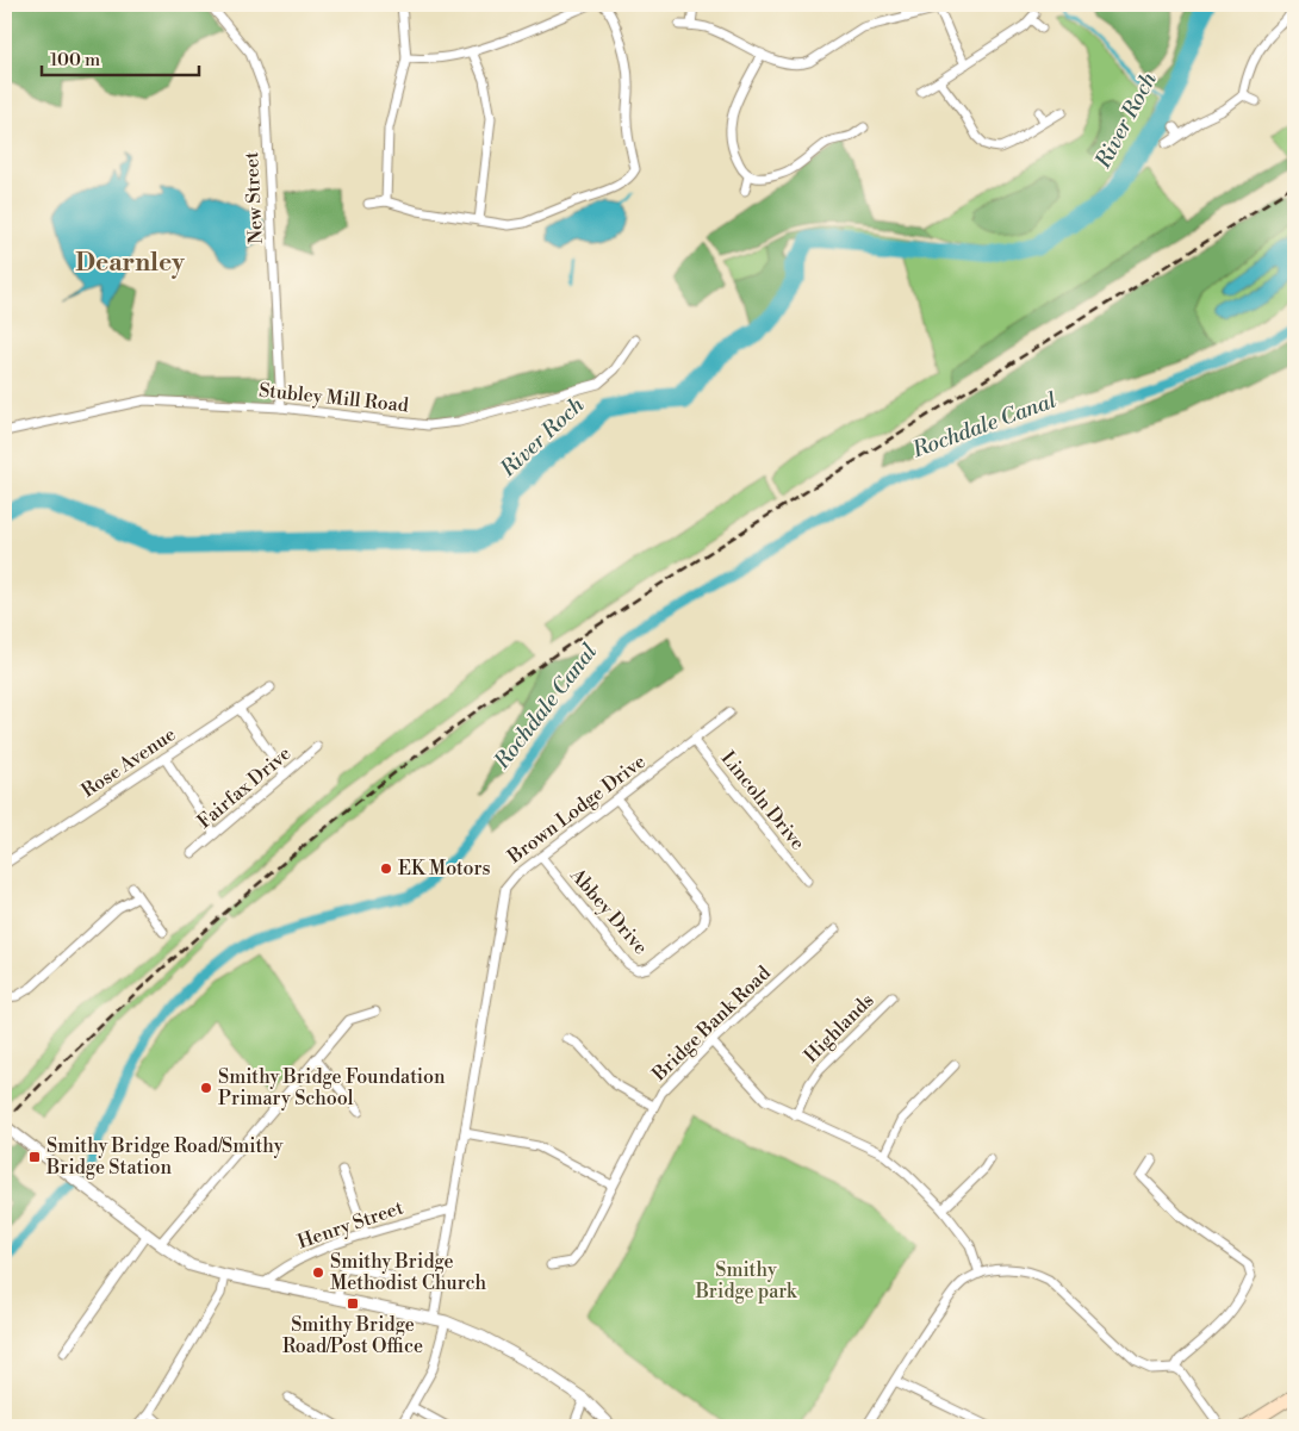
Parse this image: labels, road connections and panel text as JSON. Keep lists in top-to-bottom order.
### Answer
{
  "streets": {
    "street": [
      "New Street",
      "Stubley Mill Road",
      "Rose Avenue",
      "Fairfax Drive",
      "Lincoln Drive",
      "Brown Lodge Drive",
      "Abbey Drive",
      "Bridge Bank Road",
      "Highlands",
      "Henry Street"
    ]
  },
  "crossings": [
    ["New Street", "Stubley Mill Road"],
    ["Lincoln Drive", "Brown Lodge Drive"],
    ["Brown Lodge Drive", "Abbey Drive"],
    ["Brown Lodge Drive", "Henry Street"]
  ],
  "districts": ["Dearnley"],
  "water": ["River Roch", "Rochdale Canal"],
  "parks": ["Smithy Bridge park"],
  "places": {
    "other": ["EK Motors", "Smithy Bridge Foundation Primary School", "Smithy Bridge Methodist Church"],
    "transit": ["Smithy Bridge Road/Smithy Bridge Station", "Smithy Bridge Road/Post Office"]
  },
  "scale_bar": "100 m"
}
